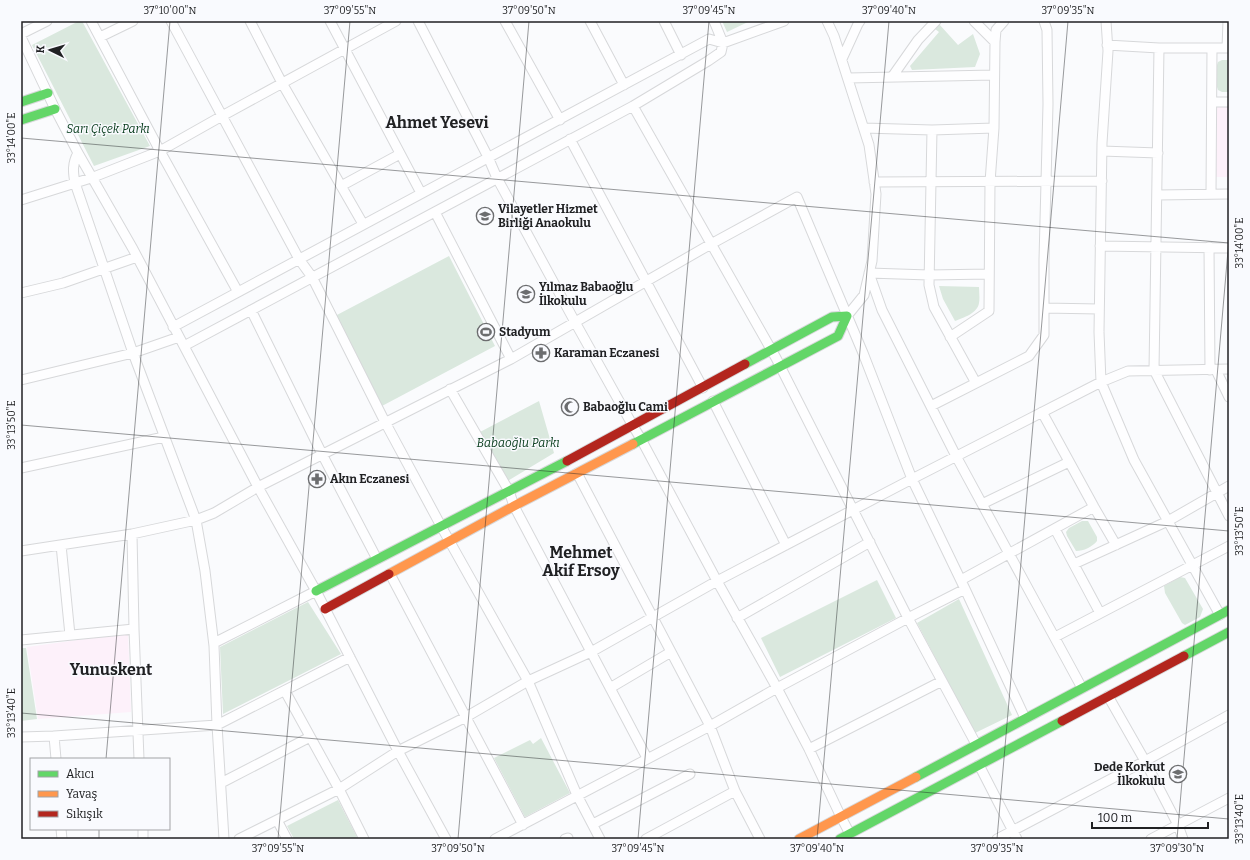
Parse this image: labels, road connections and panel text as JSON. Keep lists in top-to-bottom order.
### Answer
{
  "districts": ["Ahmet Yesevi", "Mehmet Akif Ersoy", "Yunuskent"],
  "parks": ["Sarı Çiçek Parkı", "Babaoğlu Parkı"],
  "places": {
    "school or university": ["Vilayetler Hizmet Birliği Anaokulu", "Yılmaz Babaoğlu İlkokulu", "Dede Korkut İlkokulu"],
    "sports": ["Stadyum"],
    "pharmacy": ["Karaman Eczanesi", "Akın Eczanesi"],
    "mosque": ["Babaoğlu Cami"]
  },
  "legend": ["Akıcı", "Yavaş", "Sıkışık"],
  "scale_bar": "100 m",
  "north": "left",
  "coordinates": [
    "37°10'00\"N",
    "37°09'55\"N",
    "37°09'50\"N",
    "37°09'45\"N",
    "37°09'40\"N",
    "37°09'35\"N",
    "33°14'00\"E",
    "33°13'50\"E",
    "33°13'40\"E",
    "37°09'30\"N"
  ]
}
